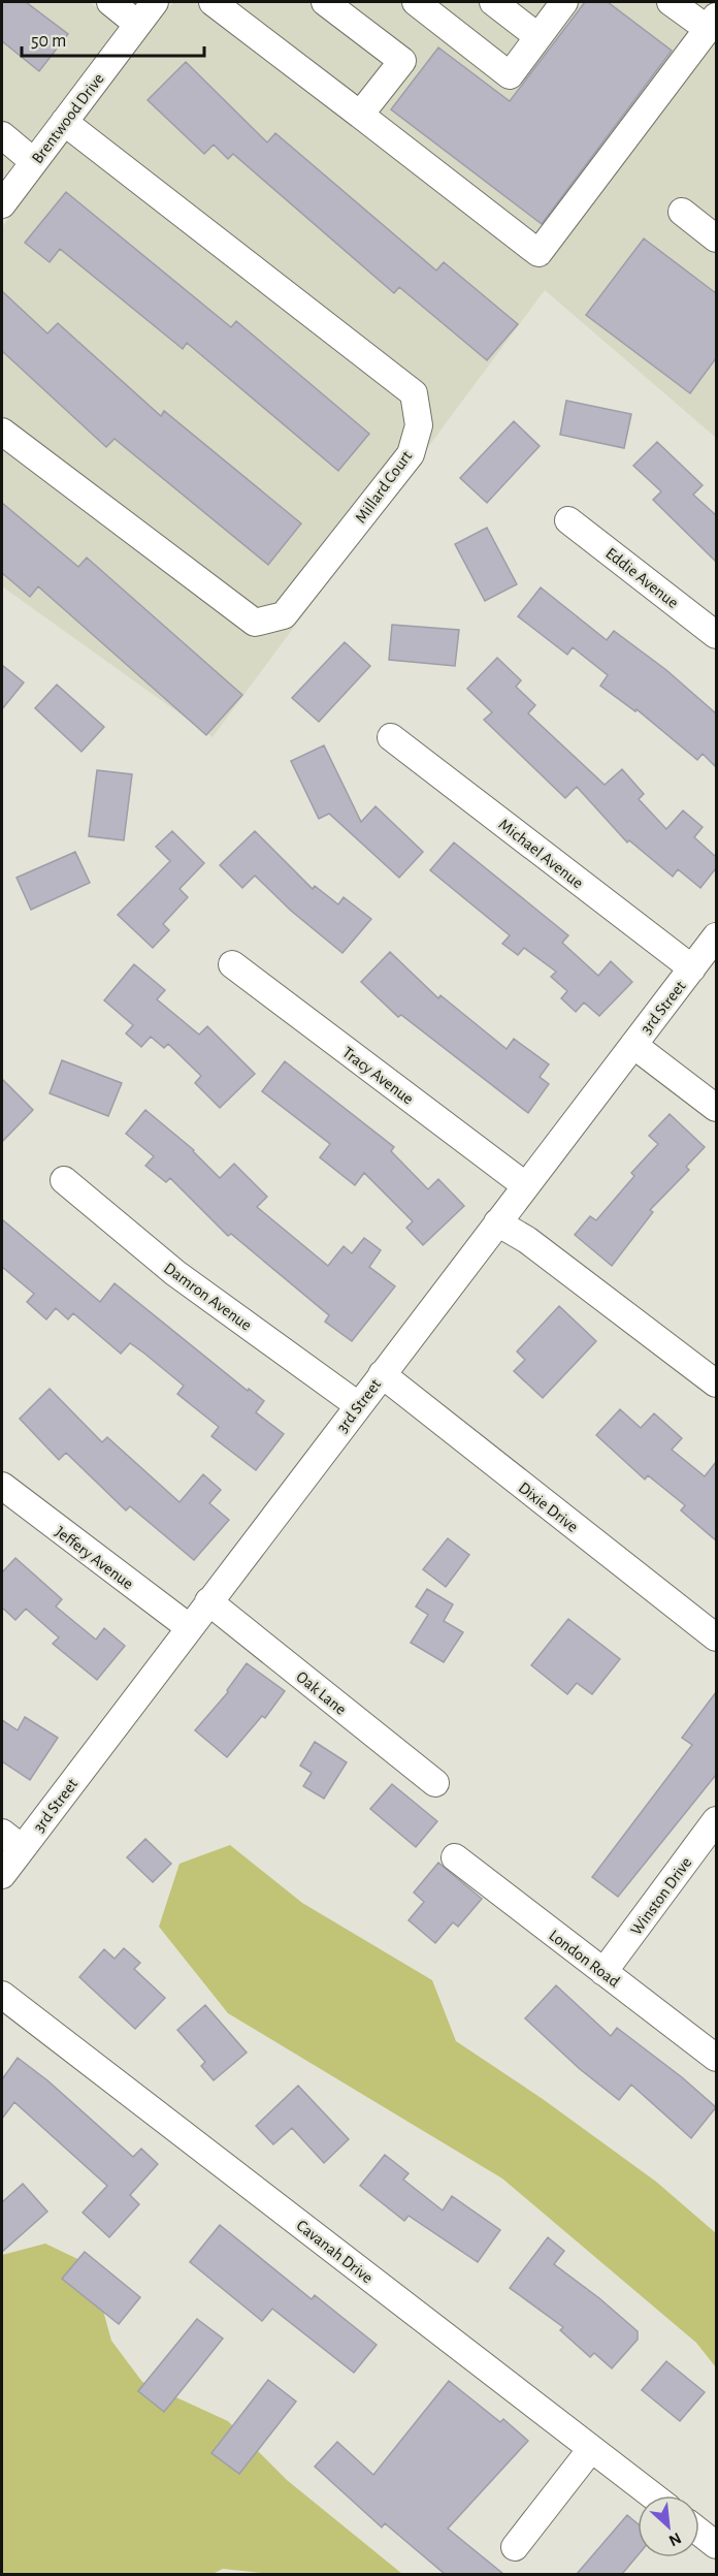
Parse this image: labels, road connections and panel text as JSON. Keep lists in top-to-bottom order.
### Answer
{
  "streets": {
    "street": [
      "Brentwood Drive",
      "Millard Court",
      "Eddie Avenue",
      "Michael Avenue",
      "3rd Street",
      "Tracy Avenue",
      "Damron Avenue",
      "Dixie Drive",
      "Jeffery Avenue",
      "Oak Lane",
      "Winston Drive",
      "London Road",
      "Cavanah Drive"
    ]
  },
  "crossings": [
    ["Brentwood Drive", "Millard Court"],
    ["Michael Avenue", "3rd Street"],
    ["3rd Street", "Tracy Avenue"],
    ["3rd Street", "Damron Avenue"],
    ["3rd Street", "Dixie Drive"],
    ["3rd Street", "Jeffery Avenue"],
    ["3rd Street", "Oak Lane"],
    ["Winston Drive", "London Road"]
  ],
  "scale_bar": "50 m",
  "north": "bottom right"
}
